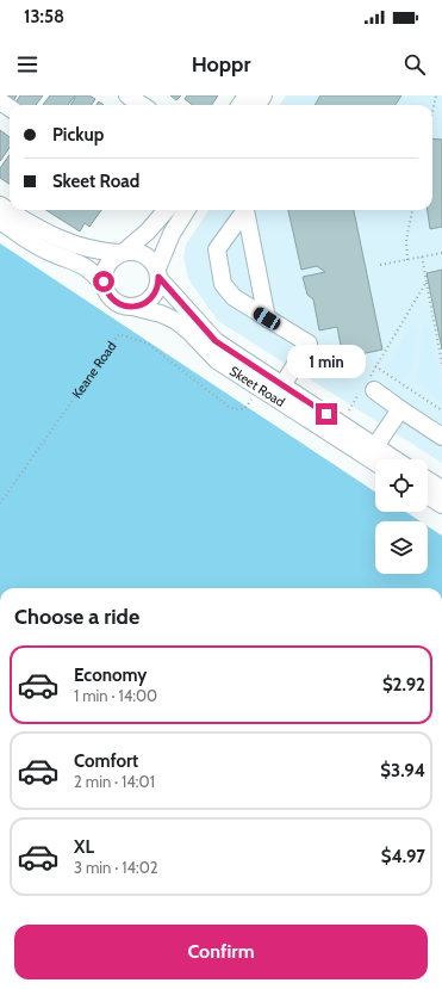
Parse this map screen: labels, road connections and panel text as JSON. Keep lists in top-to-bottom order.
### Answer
{
  "streets": {
    "street": ["Skeet Road"],
    "path": ["Keane Road"]
  },
  "crossings": [
    ["Keane Road", "Skeet Road"]
  ],
  "page": {
    "status": "13:58",
    "header": "Hoppr",
    "banner": ["Pickup", "Skeet Road"],
    "bubble": "1 min",
    "heading": "Choose a ride",
    "list": [
      {
        "name": "Economy",
        "note": "1 min · 14:00",
        "value": "$2.92"
      },
      {
        "name": "Comfort",
        "note": "2 min · 14:01",
        "value": "$3.94"
      },
      {
        "name": "XL",
        "note": "3 min · 14:02",
        "value": "$4.97"
      }
    ],
    "buttons": "Confirm"
  }
}
